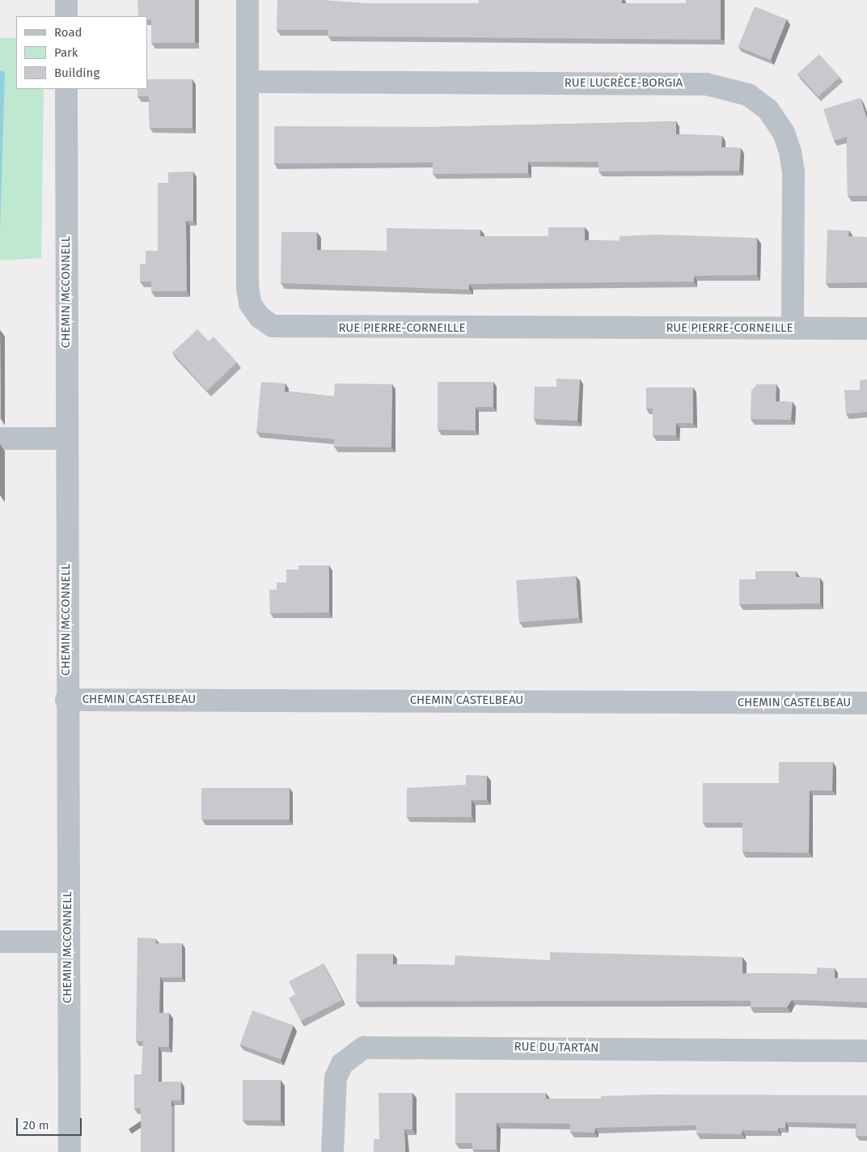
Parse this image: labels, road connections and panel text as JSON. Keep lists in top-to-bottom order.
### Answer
{
  "streets": {
    "street": [
      "RUE LUCRÈCE-BORGIA",
      "CHEMIN MCCONNELL",
      "RUE PIERRE-CORNEILLE",
      "CHEMIN CASTELBEAU",
      "RUE DU TARTAN"
    ]
  },
  "crossings": [
    ["RUE LUCRÈCE-BORGIA", "RUE PIERRE-CORNEILLE"],
    ["CHEMIN MCCONNELL", "CHEMIN CASTELBEAU"]
  ],
  "legend": ["Road", "Park", "Building"],
  "scale_bar": "20 m"
}
